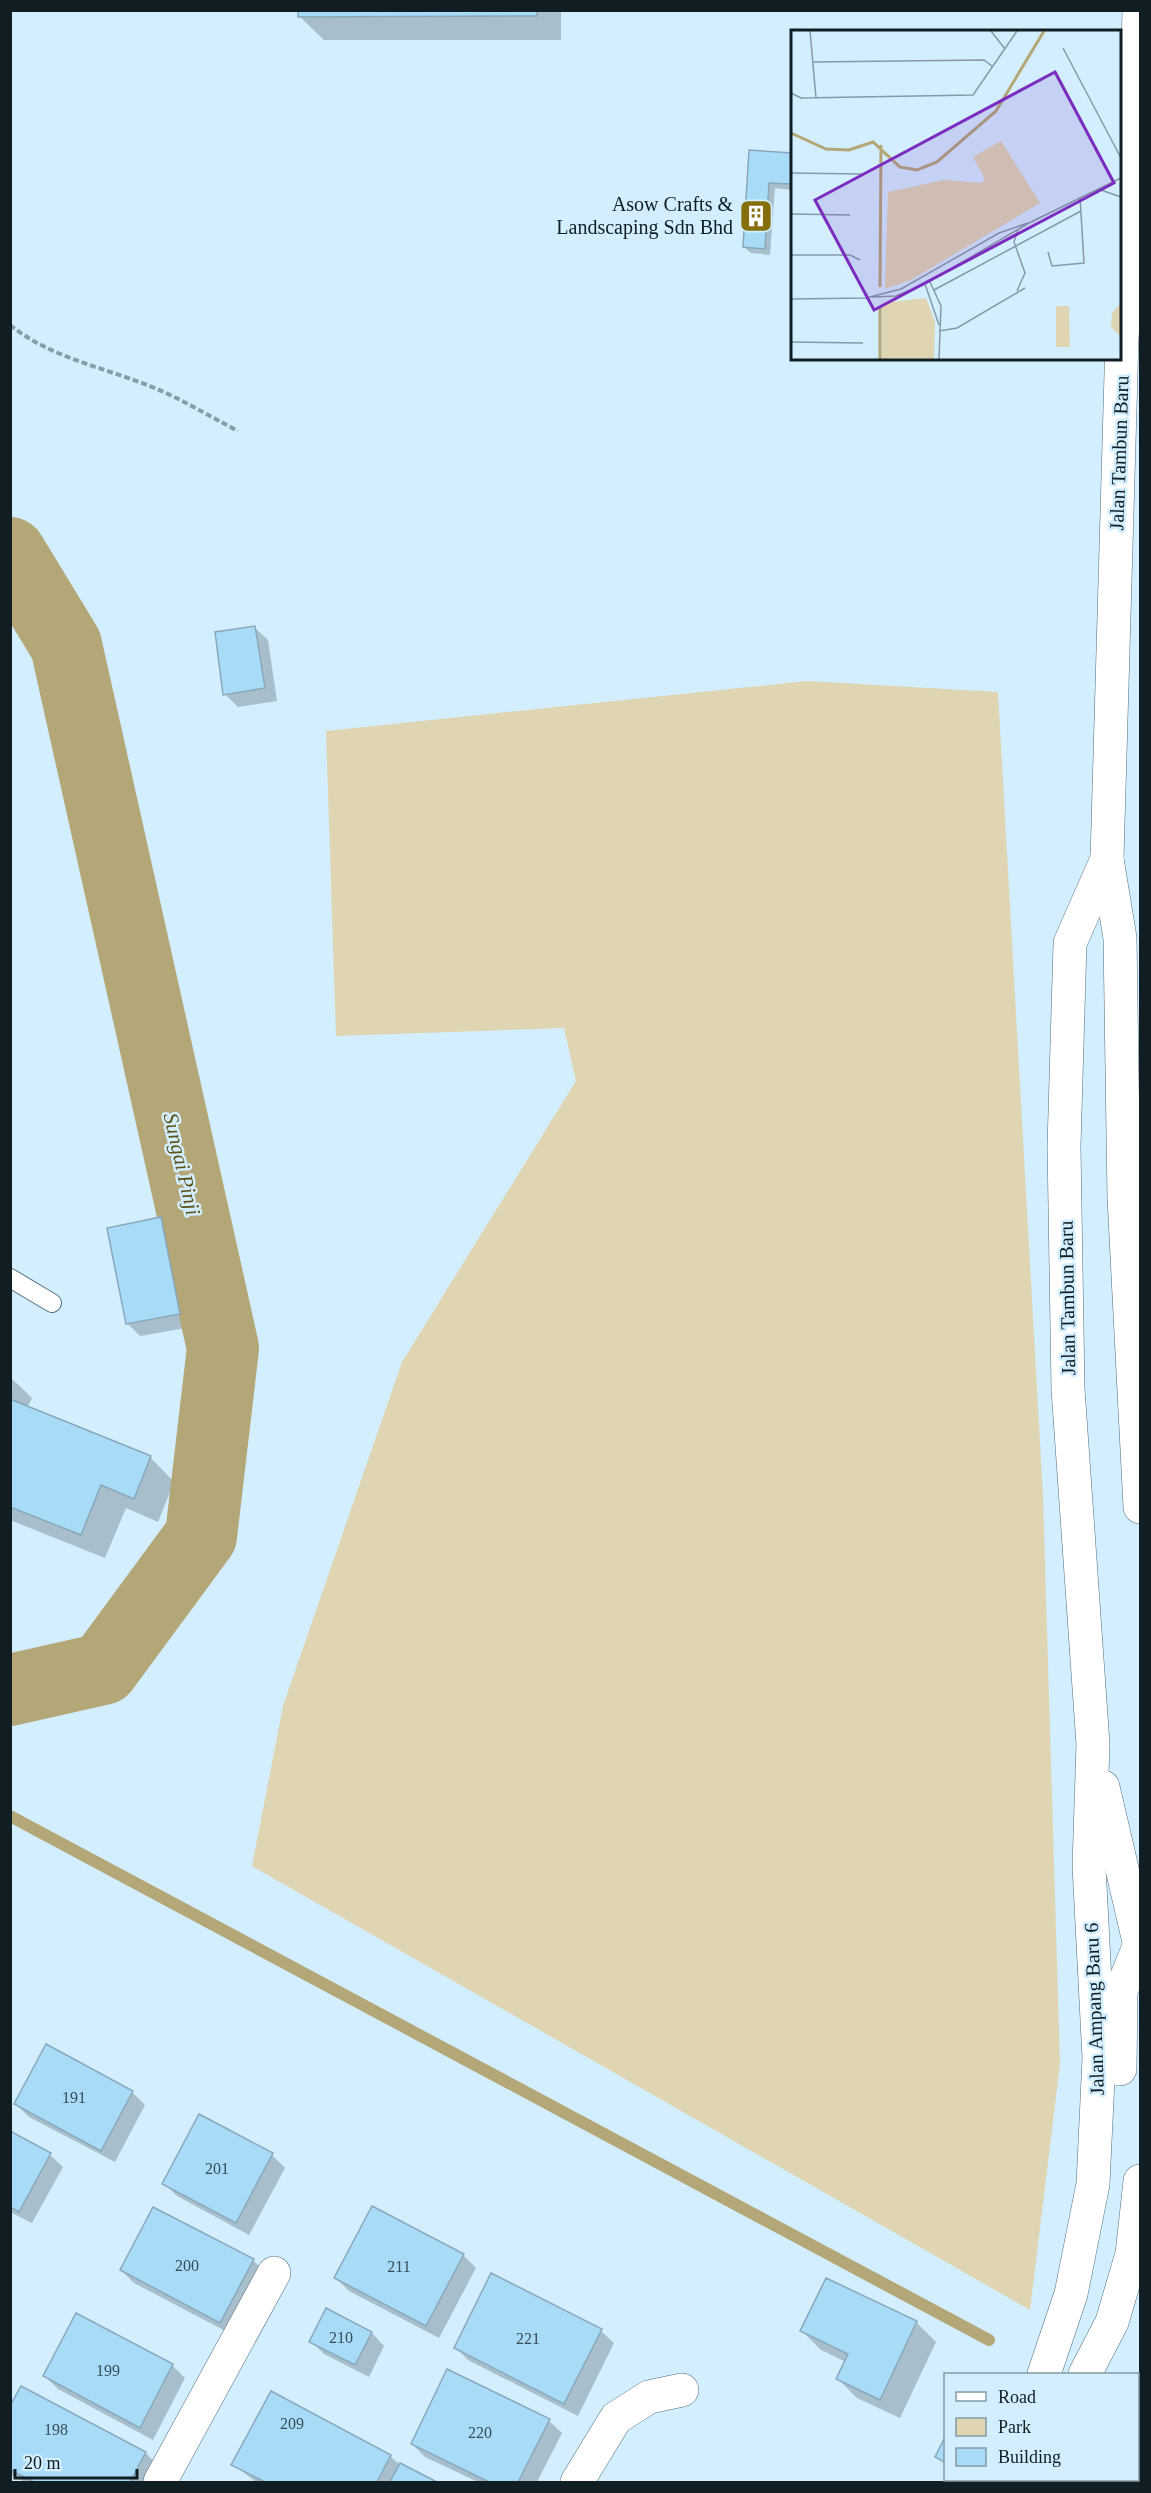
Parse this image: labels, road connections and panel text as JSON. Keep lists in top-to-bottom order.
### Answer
{
  "streets": {
    "main road": ["Jalan Tambun Baru", "Jalan Ampang Baru 6"]
  },
  "crossings": [
    ["Jalan Tambun Baru", "Jalan Ampang Baru 6"]
  ],
  "water": ["Sungai Pinji"],
  "places": {
    "building": ["Asow Crafts & Landscaping Sdn Bhd"]
  },
  "house_numbers": [
    "191",
    "201",
    "200",
    "211",
    "210",
    "221",
    "199",
    "209",
    "198",
    "220"
  ],
  "legend": ["Road", "Park", "Building"],
  "scale_bar": "20 m"
}
